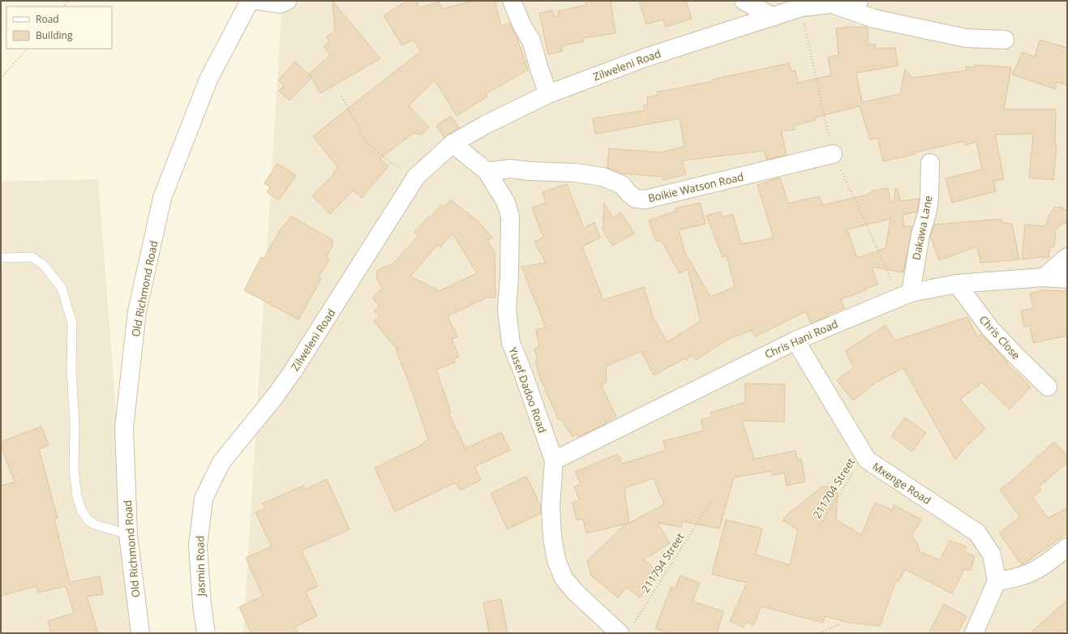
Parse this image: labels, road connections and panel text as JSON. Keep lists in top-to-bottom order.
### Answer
{
  "streets": {
    "street": [
      "Zilweleni Road",
      "Boikie Watson Road",
      "Dakawa Lane",
      "Old Richmond Road",
      "Chris Close",
      "Chris Hani Road",
      "Yusef Dadoo Road",
      "Mxenge Road",
      "Jasmin Road"
    ],
    "path": ["211704 Street", "211794 Street"]
  },
  "crossings": [
    ["Zilweleni Road", "Yusef Dadoo Road"],
    ["Zilweleni Road", "Jasmin Road"],
    ["Boikie Watson Road", "Yusef Dadoo Road"],
    ["Dakawa Lane", "Chris Hani Road"],
    ["Chris Close", "Chris Hani Road"],
    ["Chris Hani Road", "Yusef Dadoo Road"],
    ["Chris Hani Road", "Mxenge Road"],
    ["Mxenge Road", "211704 Street"]
  ],
  "legend": ["Road", "Building"]
}
